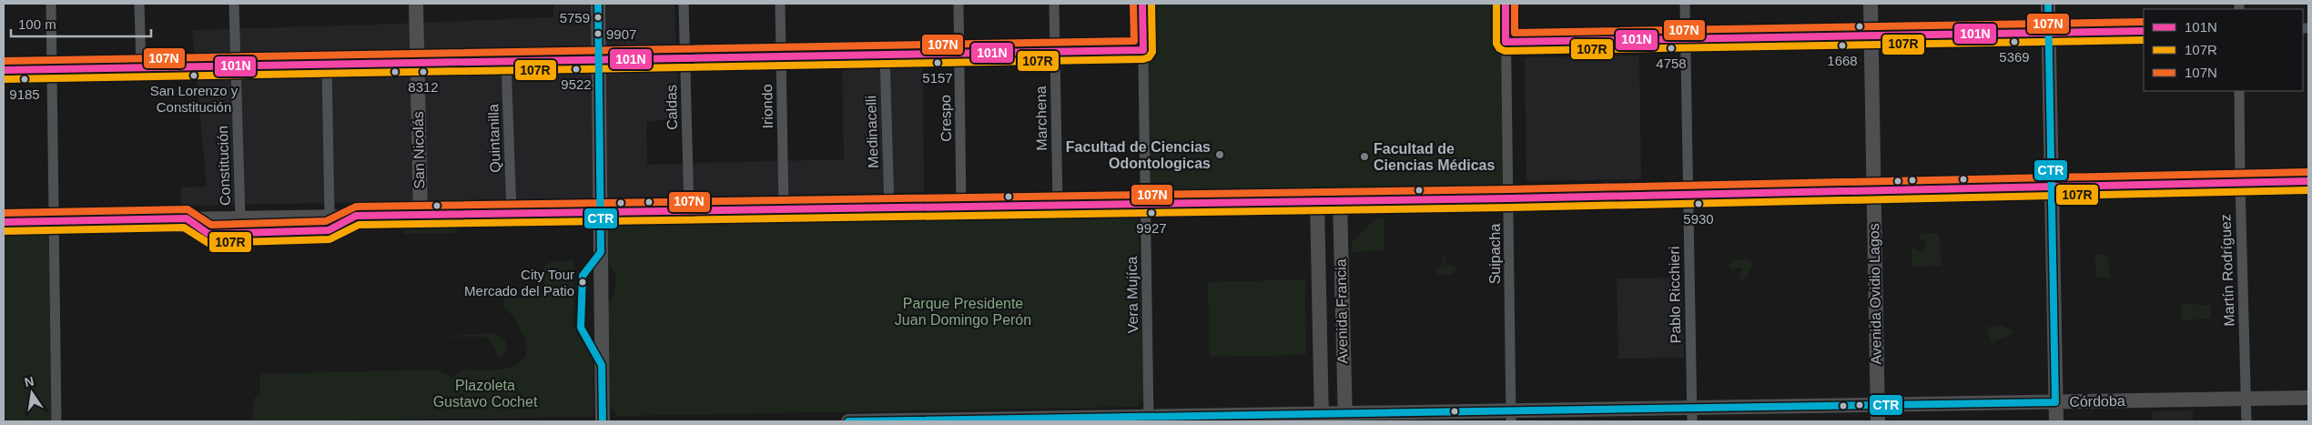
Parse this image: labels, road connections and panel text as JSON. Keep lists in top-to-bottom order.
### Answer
{
  "streets": {
    "main road": [
      "San Nicolás",
      "Avenida Ovidio Lagos",
      "Avenida Francia",
      "Córdoba"
    ],
    "street": [
      "Iriondo",
      "Caldas",
      "Crespo",
      "Marchena",
      "Medinacelli",
      "Quintanilla",
      "Constitución",
      "Suipacha",
      "Martín Rodríguez",
      "Vera Mujíca",
      "Pablo Ricchieri"
    ]
  },
  "crossings": [
    ["Suipacha", "Córdoba"],
    ["Martín Rodríguez", "Córdoba"],
    ["Avenida Ovidio Lagos", "Córdoba"],
    ["Vera Mujíca", "Córdoba"],
    ["Pablo Ricchieri", "Córdoba"],
    ["Avenida Francia", "Córdoba"]
  ],
  "parks": ["Parque Presidente Juan Domingo Perón", "Plazoleta Gustavo Cochet"],
  "places": [
    "5759",
    "9907",
    "5369",
    "1668",
    "4758",
    "5157",
    "9522",
    "8312",
    "San Lorenzo y Constitución",
    "9185",
    "Facultad de Ciencias Odontologicas",
    "Facultad de Ciencias Médicas",
    "5930",
    "9927",
    "City Tour Mercado del Patio"
  ],
  "lines": [
    "transit line 101N",
    "transit line 107R",
    "transit line 107N",
    "transit line CTR"
  ],
  "legend": ["101N", "107R", "107N"],
  "scale_bar": "100 m",
  "north": "top"
}
